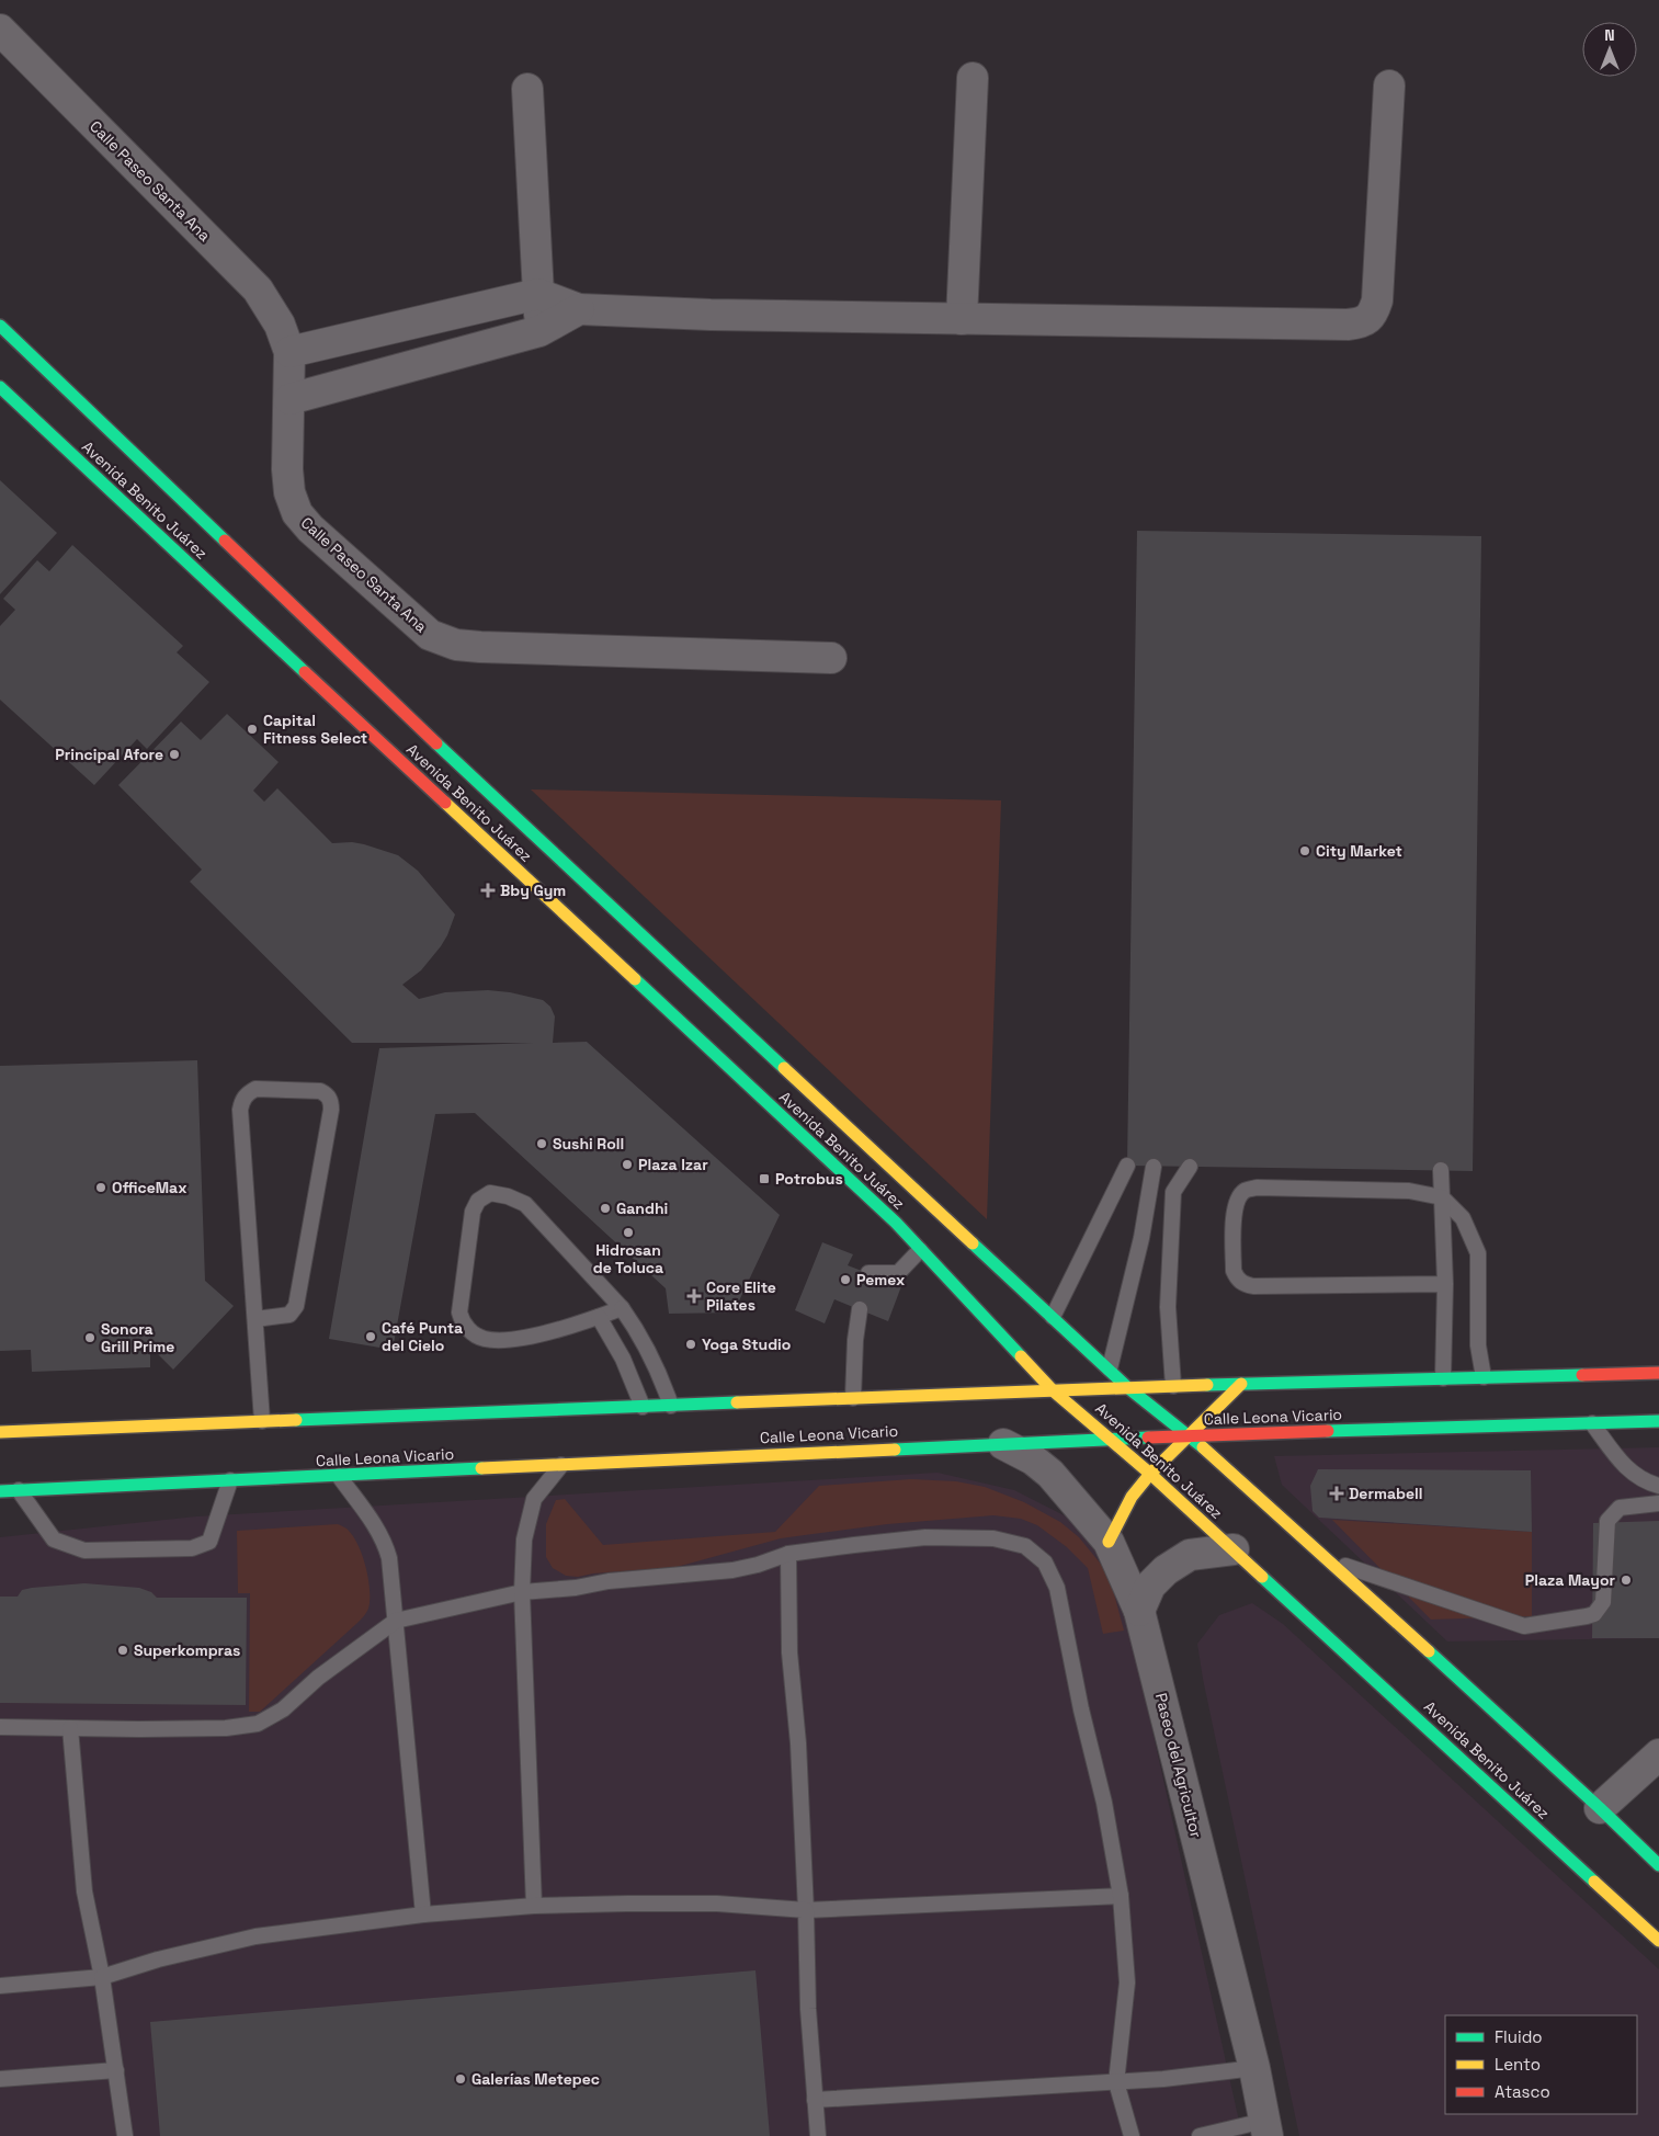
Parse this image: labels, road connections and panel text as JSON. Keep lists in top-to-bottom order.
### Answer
{
  "streets": {
    "main road": ["Avenida Benito Juárez", "Calle Leona Vicario"],
    "street": ["Calle Paseo Santa Ana", "Paseo del Agricultor"]
  },
  "crossings": [
    ["Avenida Benito Juárez", "Calle Leona Vicario"],
    ["Calle Leona Vicario", "Paseo del Agricultor"]
  ],
  "places": {
    "other": [
      "Capital Fitness Select",
      "Principal Afore",
      "City Market",
      "Sushi Roll",
      "Plaza Izar",
      "OfficeMax",
      "Gandhi",
      "Hidrosan de Toluca",
      "Pemex",
      "Café Punta del Cielo",
      "Sonora Grill Prime",
      "Yoga Studio",
      "Plaza Mayor",
      "Superkompras",
      "Galerías Metepec"
    ],
    "health": ["Bby Gym", "Core Elite Pilates", "Dermabell"],
    "transit": ["Potrobus"]
  },
  "legend": ["Fluido", "Lento", "Atasco"],
  "north": "top"
}
